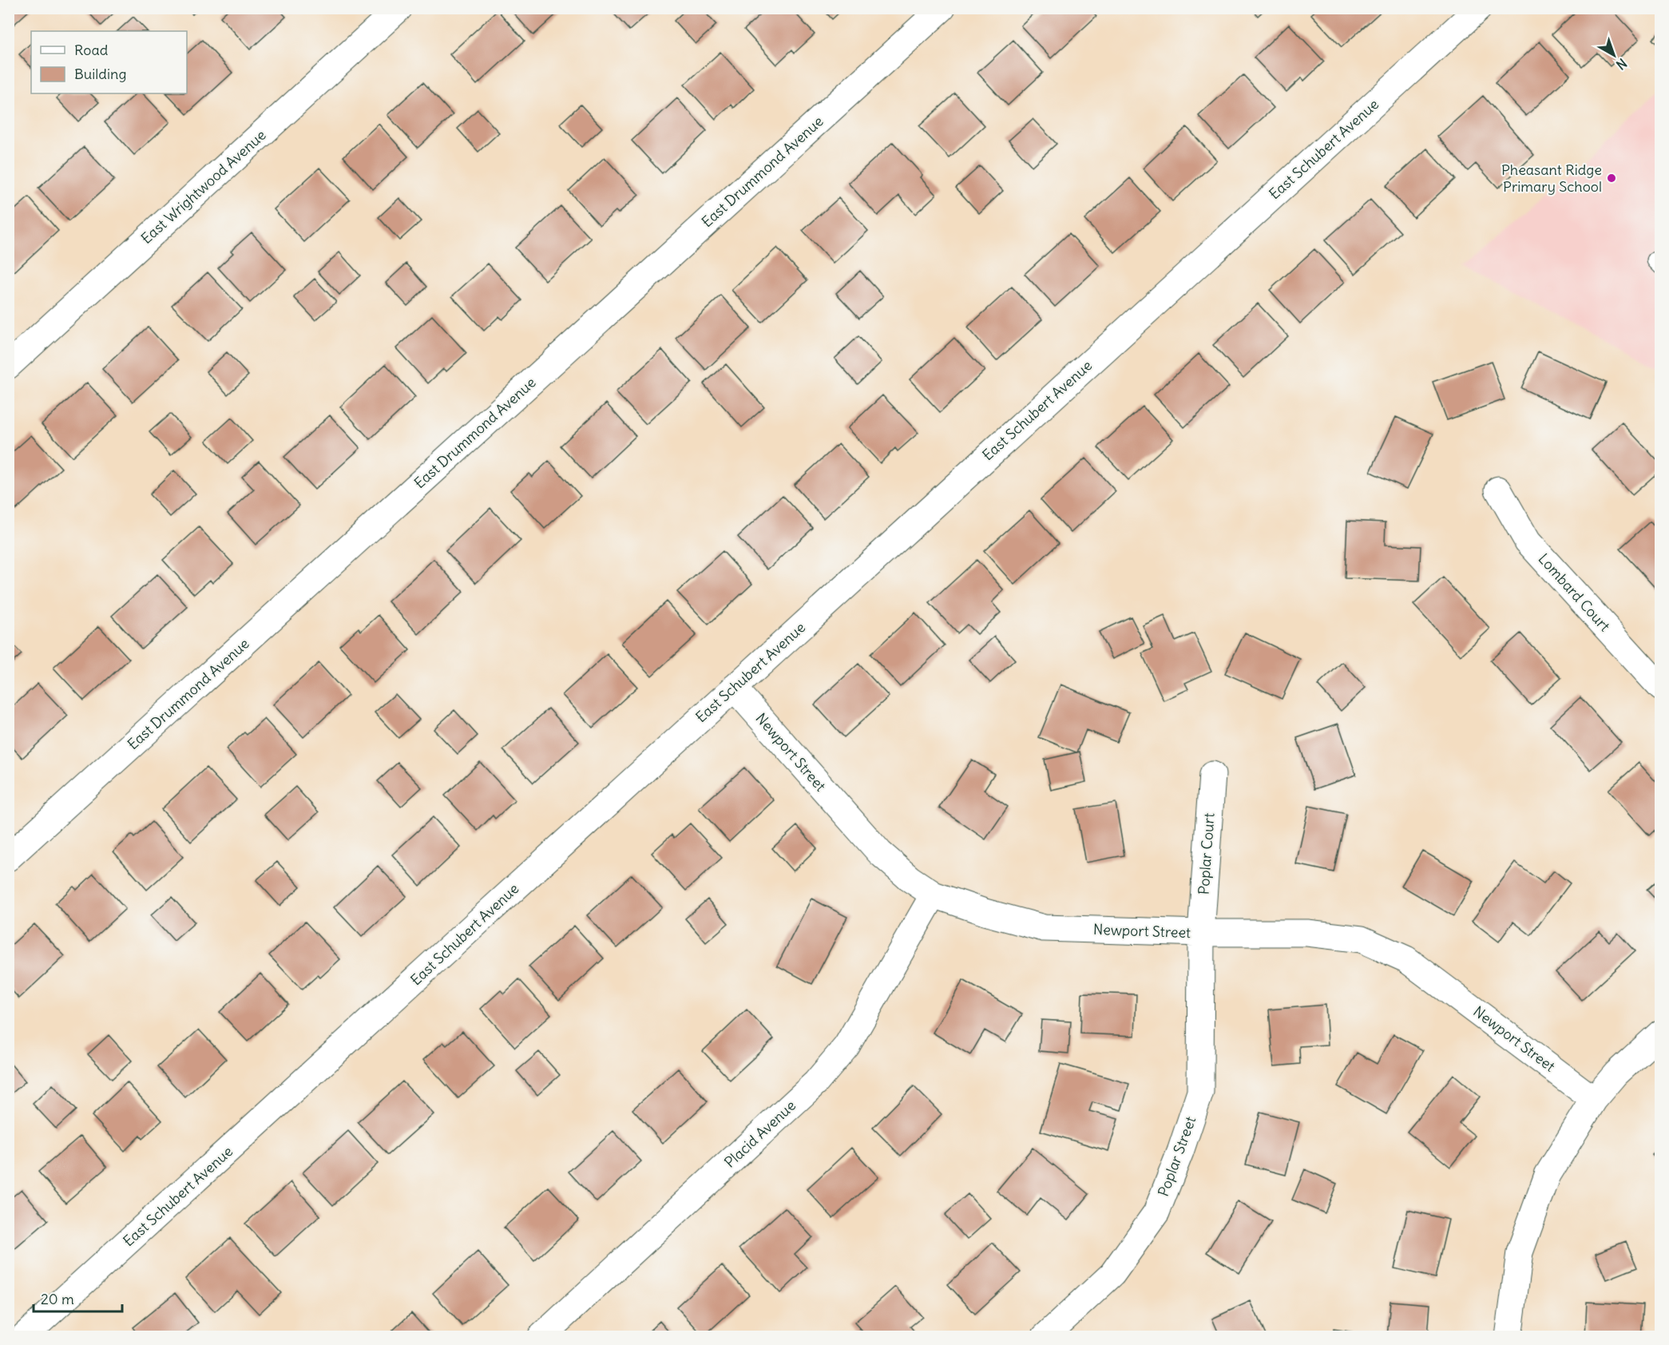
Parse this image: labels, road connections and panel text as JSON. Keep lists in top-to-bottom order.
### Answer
{
  "streets": {
    "street": [
      "East Schubert Avenue",
      "East Drummond Avenue",
      "East Wrightwood Avenue",
      "Lombard Court",
      "Newport Street",
      "Poplar Court",
      "Placid Avenue",
      "Poplar Street"
    ]
  },
  "crossings": [
    ["East Schubert Avenue", "Newport Street"],
    ["Newport Street", "Poplar Court"],
    ["Newport Street", "Placid Avenue"],
    ["Newport Street", "Poplar Street"],
    ["Poplar Court", "Poplar Street"]
  ],
  "places": ["Pheasant Ridge Primary School"],
  "legend": ["Road", "Building"],
  "scale_bar": "20 m",
  "north": "bottom right"
}
